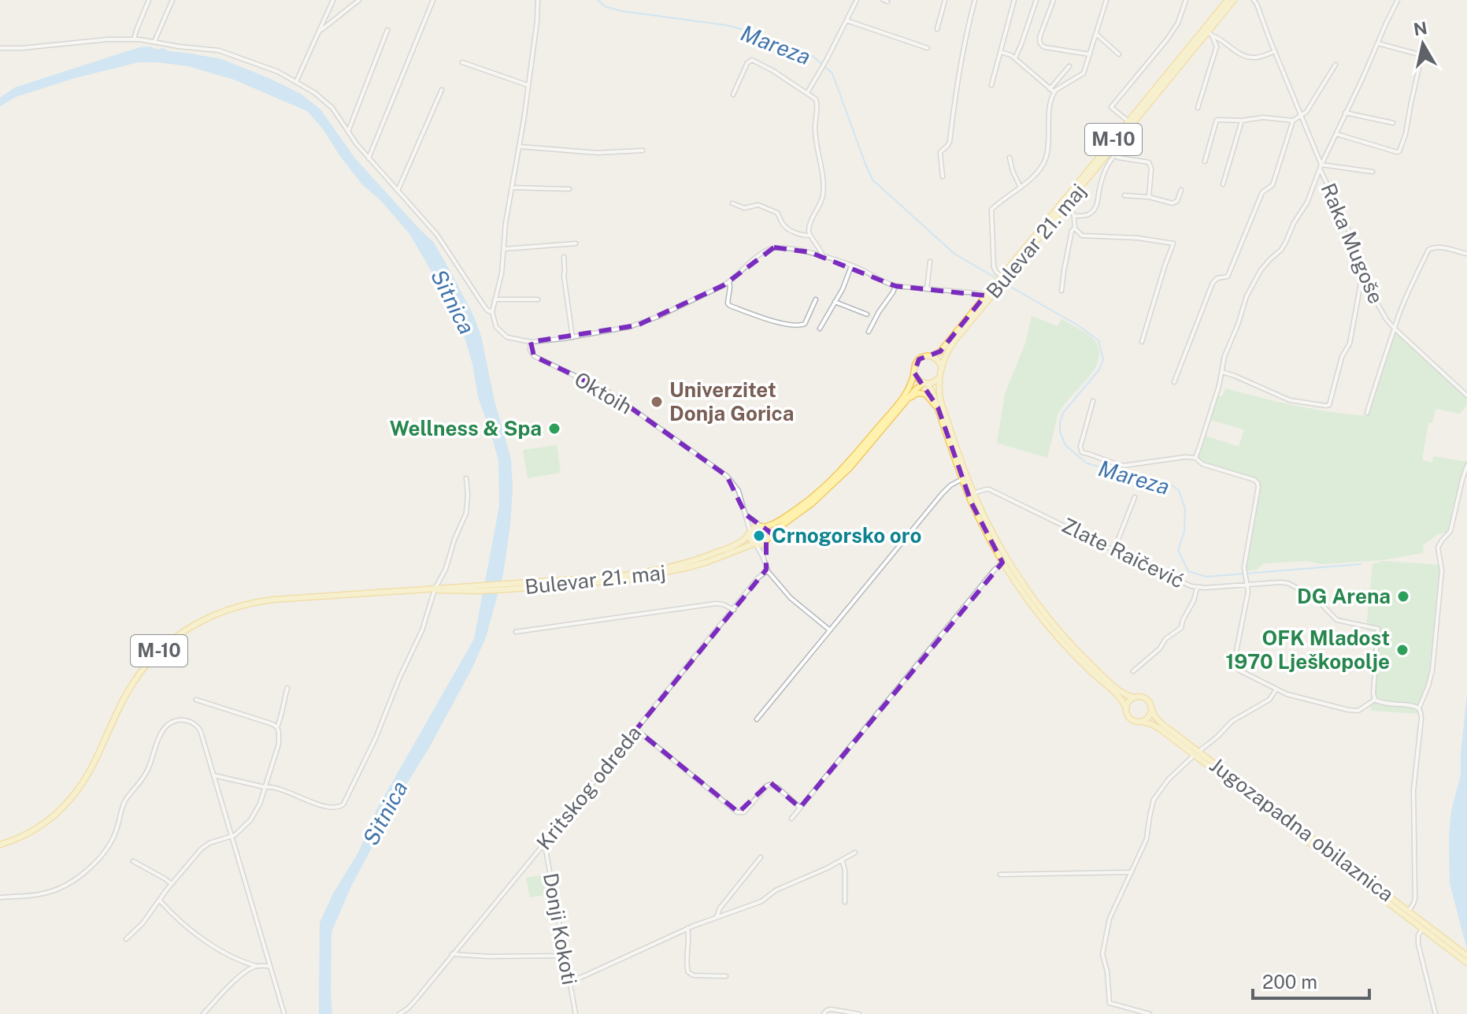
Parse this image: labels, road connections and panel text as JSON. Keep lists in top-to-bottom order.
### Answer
{
  "streets": {
    "main road": ["M-10", "Bulevar 21. maj", "Jugozapadna obilaznica"],
    "street": [
      "Raka Mugoše",
      "Oktoih",
      "Zlate Raičević",
      "Kritskog odreda",
      "Donji Kokoti"
    ]
  },
  "crossings": [
    ["M-10", "Bulevar 21. maj"],
    ["M-10", "Oktoih"],
    ["Bulevar 21. maj", "Oktoih"],
    ["Kritskog odreda", "Donji Kokoti"]
  ],
  "water": ["Mareza", "Sitnica"],
  "places": [
    "Univerzitet Donja Gorica",
    "Wellness & Spa",
    "Crnogorsko oro",
    "DG Arena",
    "OFK Mladost 1970 Lješkopolje"
  ],
  "scale_bar": "200 m",
  "north": "top"
}
